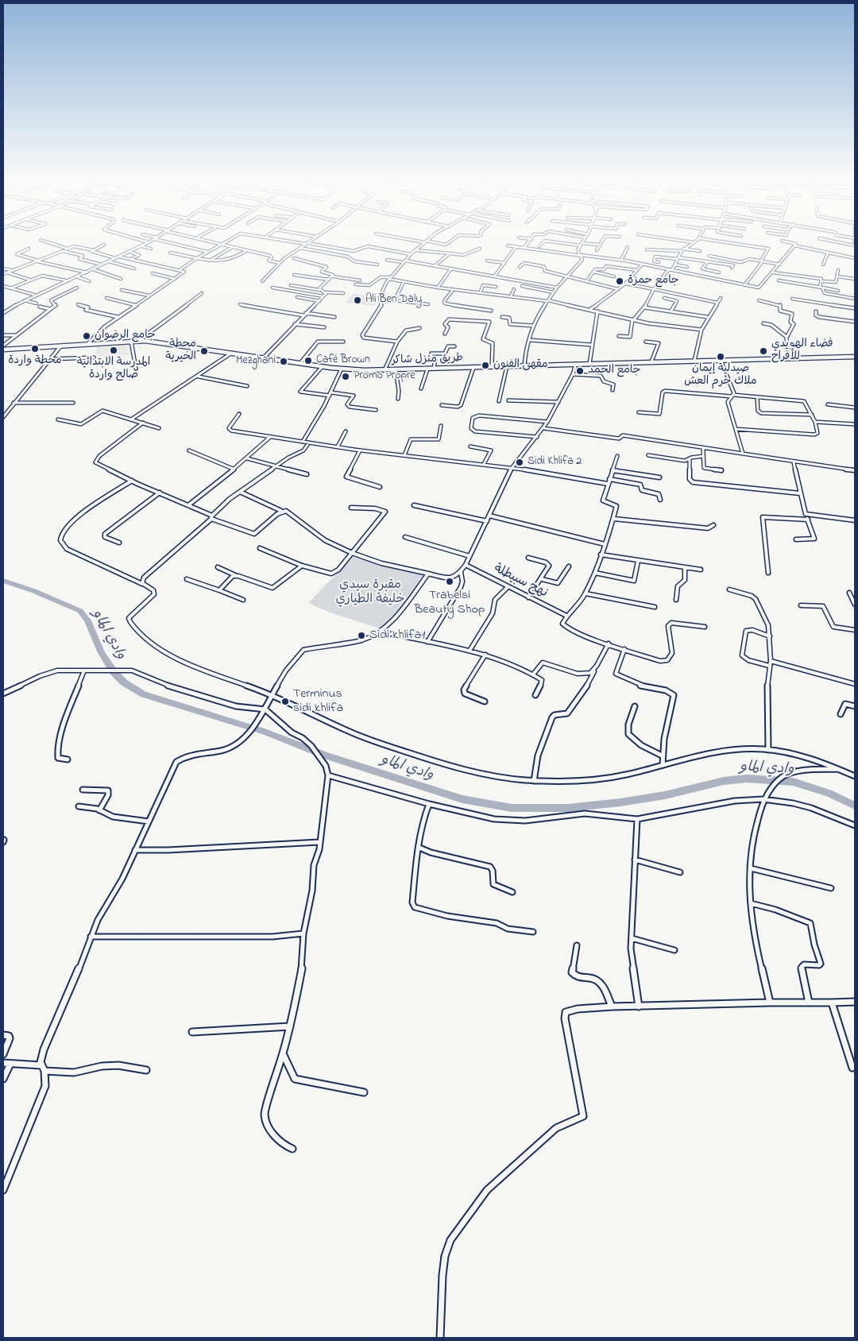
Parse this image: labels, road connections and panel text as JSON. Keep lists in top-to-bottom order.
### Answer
{
  "streets": {
    "main road": ["طريق منزل شاكر"],
    "street": ["نهج سبيطلة"]
  },
  "water": ["وادي الماو"],
  "parks": ["مقبرة سيدي خليفة الطياري"],
  "places": [
    "جامع حمزة",
    "Ali Ben Daly",
    "جامع الرضوان",
    "محطة واردة",
    "المدرسة الابتدائية صالح واردة",
    "محطة الخيرية",
    "فضاء الهويدي للأفراح",
    "صيدلية إيمان ملاك حرم العش",
    "Café Brown",
    "Mezghani",
    "مقهى الفنون",
    "جامع الحمد",
    "Promo Propre",
    "Sidi Khlifa 2",
    "Trabelsi Beauty Shop",
    "Sidi khlifa1",
    "Terminus sidi khlifa"
  ]
}
